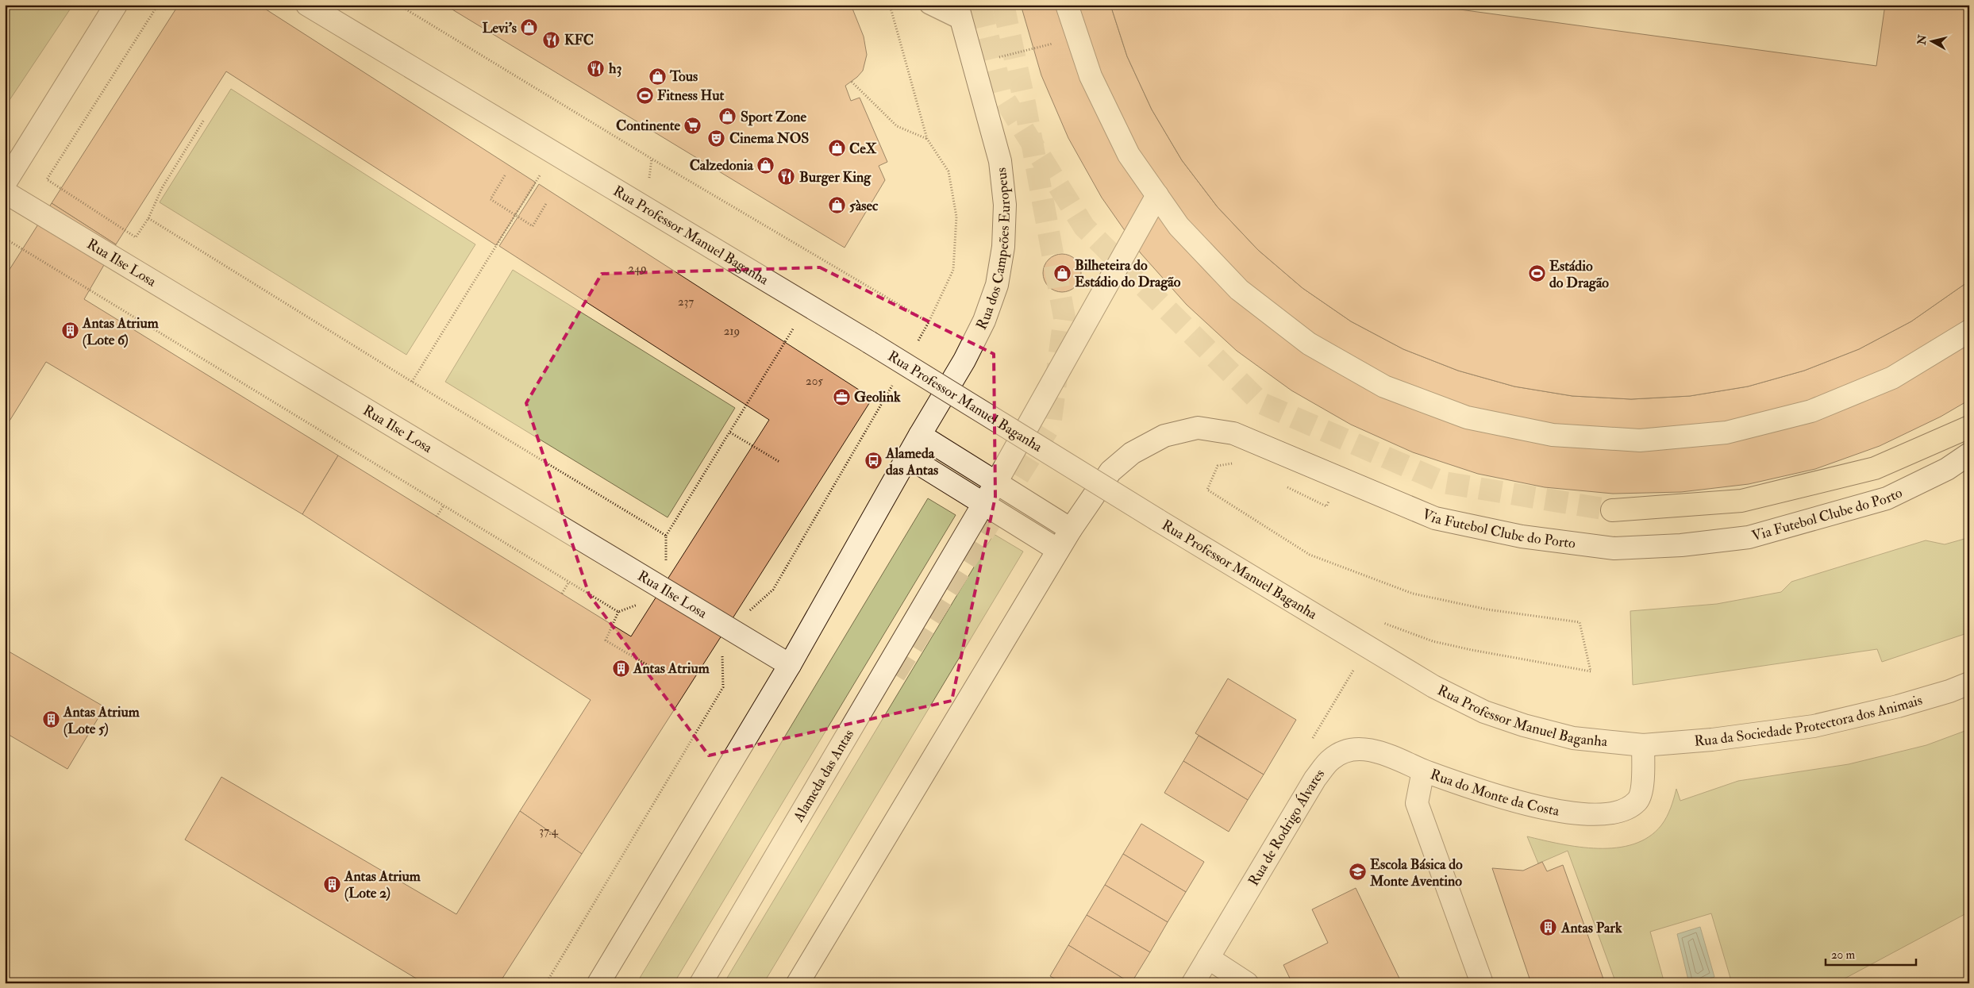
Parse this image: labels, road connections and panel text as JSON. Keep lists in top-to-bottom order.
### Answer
{
  "streets": {
    "street": [
      "Rua Professor Manuel Baganha",
      "Rua dos Campeões Europeus",
      "Rua Ilse Losa",
      "Via Futebol Clube do Porto",
      "Rua da Sociedade Protectora dos Animais",
      "Alameda das Antas",
      "Rua do Monte da Costa",
      "Rua de Rodrigo Álvares"
    ]
  },
  "crossings": [
    ["Rua Professor Manuel Baganha", "Rua da Sociedade Protectora dos Animais"],
    ["Rua Professor Manuel Baganha", "Rua do Monte da Costa"],
    ["Rua da Sociedade Protectora dos Animais", "Rua do Monte da Costa"],
    ["Rua do Monte da Costa", "Rua de Rodrigo Álvares"]
  ],
  "places": {
    "shop": [
      "Levi's",
      "Tous",
      "Sport Zone",
      "CeX",
      "Calzedonia",
      "5àsec",
      "Bilheteira do Estádio do Dragão"
    ],
    "restaurant": ["KFC", "h3", "Burger King"],
    "sports": ["Fitness Hut", "Estádio do Dragão"],
    "supermarket": ["Continente"],
    "theatre": ["Cinema NOS"],
    "building": [
      "Antas Atrium (Lote 6)",
      "Antas Atrium",
      "Antas Atrium (Lote 5)",
      "Antas Atrium (Lote 2)",
      "Antas Park"
    ],
    "office": ["Geolink"],
    "bus stop": ["Alameda das Antas"],
    "school or university": ["Escola Básica do Monte Aventino"]
  },
  "house_numbers": [
    "249",
    "237",
    "219",
    "205",
    "37.4"
  ],
  "scale_bar": "20 m",
  "north": "left"
}
